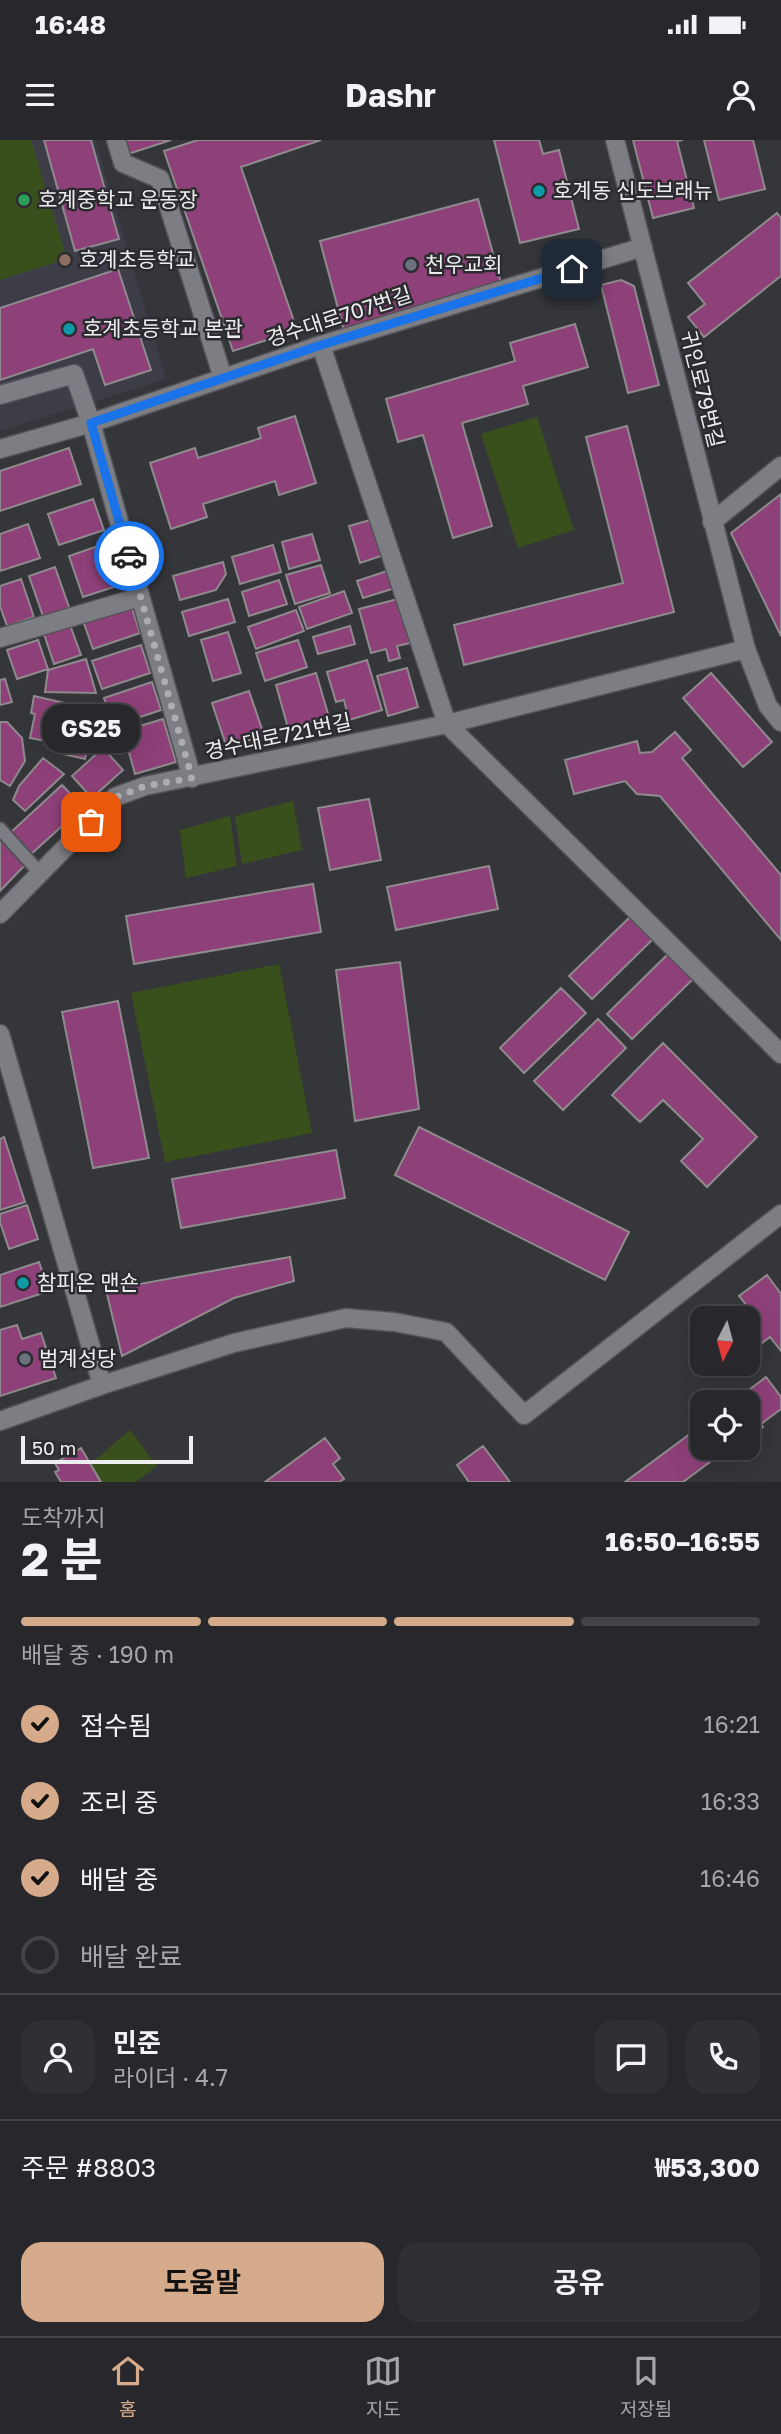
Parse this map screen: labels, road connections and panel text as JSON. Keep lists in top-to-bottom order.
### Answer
{
  "streets": {
    "street": ["경수대로707번길", "귀인로79번길", "경수대로721번길"]
  },
  "crossings": [
    ["경수대로707번길", "귀인로79번길"],
    ["귀인로79번길", "경수대로721번길"]
  ],
  "places": [
    "호계동 신도브래뉴",
    "호계중학교 운동장",
    "호계초등학교",
    "천우교회",
    "호계초등학교 본관",
    "GS25",
    "참피온 맨숀",
    "범계성당"
  ],
  "scale_bar": "50 m",
  "north": "bottom",
  "page": {
    "status": "16:48",
    "header": "Dashr",
    "bubble": "GS25",
    "scale": "50 m",
    "heading": ["2 분", "도착까지", "16:50–16:55"],
    "panel": [
      "민준",
      "라이더 · 4.7",
      "주문 #8803",
      "₩53,300"
    ],
    "bar": "배달 중 · 190 m",
    "list": [
      ["접수됨", "16:21"],
      ["조리 중", "16:33"],
      ["배달 중", "16:46"],
      "배달 완료"
    ],
    "buttons": ["도움말", "공유"],
    "tabs": ["홈", "지도", "저장됨"]
  }
}
